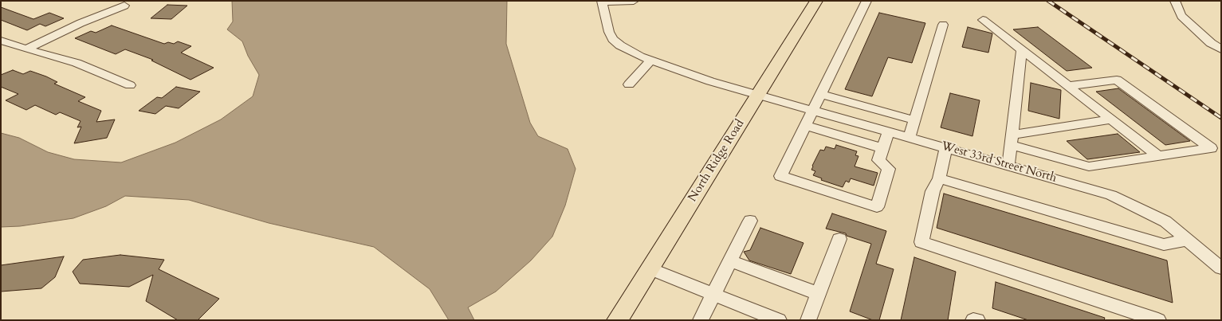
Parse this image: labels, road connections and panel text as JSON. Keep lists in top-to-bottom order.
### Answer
{
  "streets": {
    "main road": ["North Ridge Road"],
    "street": ["West 33rd Street North"]
  },
  "crossings": [
    ["North Ridge Road", "West 33rd Street North"]
  ]
}
